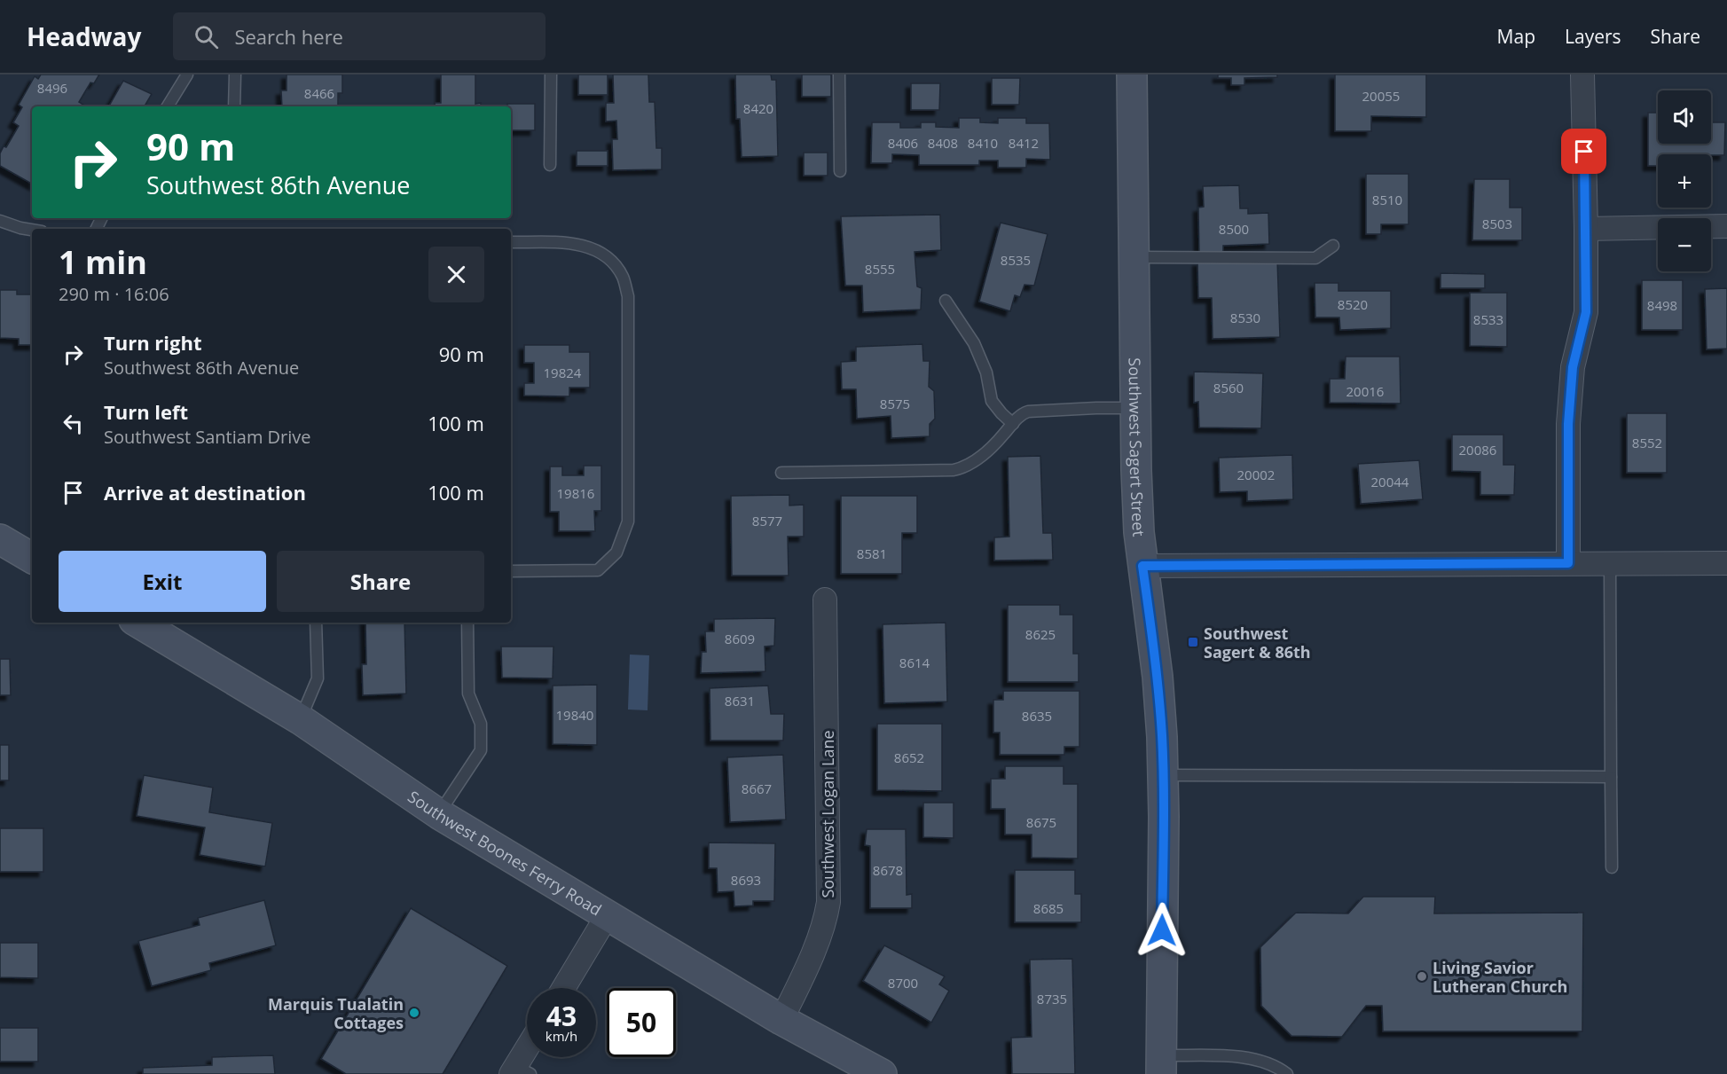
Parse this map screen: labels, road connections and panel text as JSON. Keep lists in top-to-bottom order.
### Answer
{
  "streets": {
    "main road": ["Southwest Sagert Street", "Southwest Boones Ferry Road"],
    "street": ["Southwest Logan Lane"]
  },
  "crossings": [
    ["Southwest Logan Lane", "Southwest Boones Ferry Road"]
  ],
  "places": {
    "transit": ["Southwest Sagert & 86th"],
    "other": ["Living Savior Lutheran Church", "Marquis Tualatin Cottages"]
  },
  "house_numbers": [
    "8496",
    "8466",
    "20055",
    "8420",
    "8406",
    "8408",
    "8410",
    "8412",
    "8510",
    "8503",
    "8500",
    "8535",
    "8555",
    "8520",
    "8498",
    "8530",
    "8533",
    "19824",
    "8560",
    "20016",
    "8575",
    "8552",
    "20086",
    "20002",
    "20044",
    "19816",
    "8577",
    "8581",
    "8625",
    "8609",
    "8614",
    "8631",
    "19840",
    "8635",
    "8652",
    "8667",
    "8675",
    "8678",
    "8693",
    "8685",
    "8700",
    "8735"
  ],
  "page": {
    "header": "Headway",
    "search": "Search here",
    "nav": ["Map", "Layers", "Share"],
    "map_buttons": ["+", "−"],
    "turn": ["90 m", "Southwest 86th Avenue"],
    "heading": ["1 min", "290 m · 16:06"],
    "list": [
      {
        "name": "Turn right",
        "note": "Southwest 86th Avenue",
        "value": "90 m"
      },
      {
        "name": "Turn left",
        "note": "Southwest Santiam Drive",
        "value": "100 m"
      },
      {
        "name": "Arrive at destination",
        "value": "100 m"
      }
    ],
    "buttons": ["Exit", "Share"],
    "speed": "43 km/h",
    "limit": "50"
  }
}
